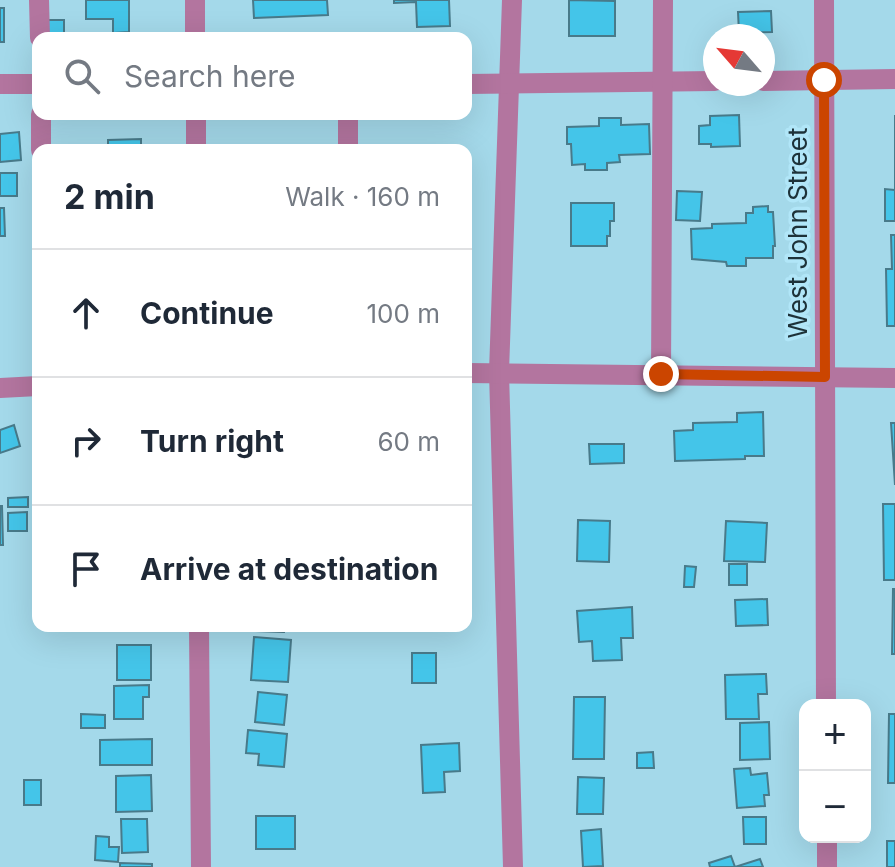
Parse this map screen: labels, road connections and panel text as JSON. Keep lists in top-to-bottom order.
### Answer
{
  "streets": {
    "street": ["West John Street"]
  },
  "north": "top left",
  "page": {
    "search": "Search here",
    "heading": ["2 min", "Walk · 160 m"],
    "list": [
      ["Continue", "100 m"],
      ["Turn right", "60 m"],
      "Arrive at destination"
    ],
    "map_buttons": ["+", "−"]
  }
}
